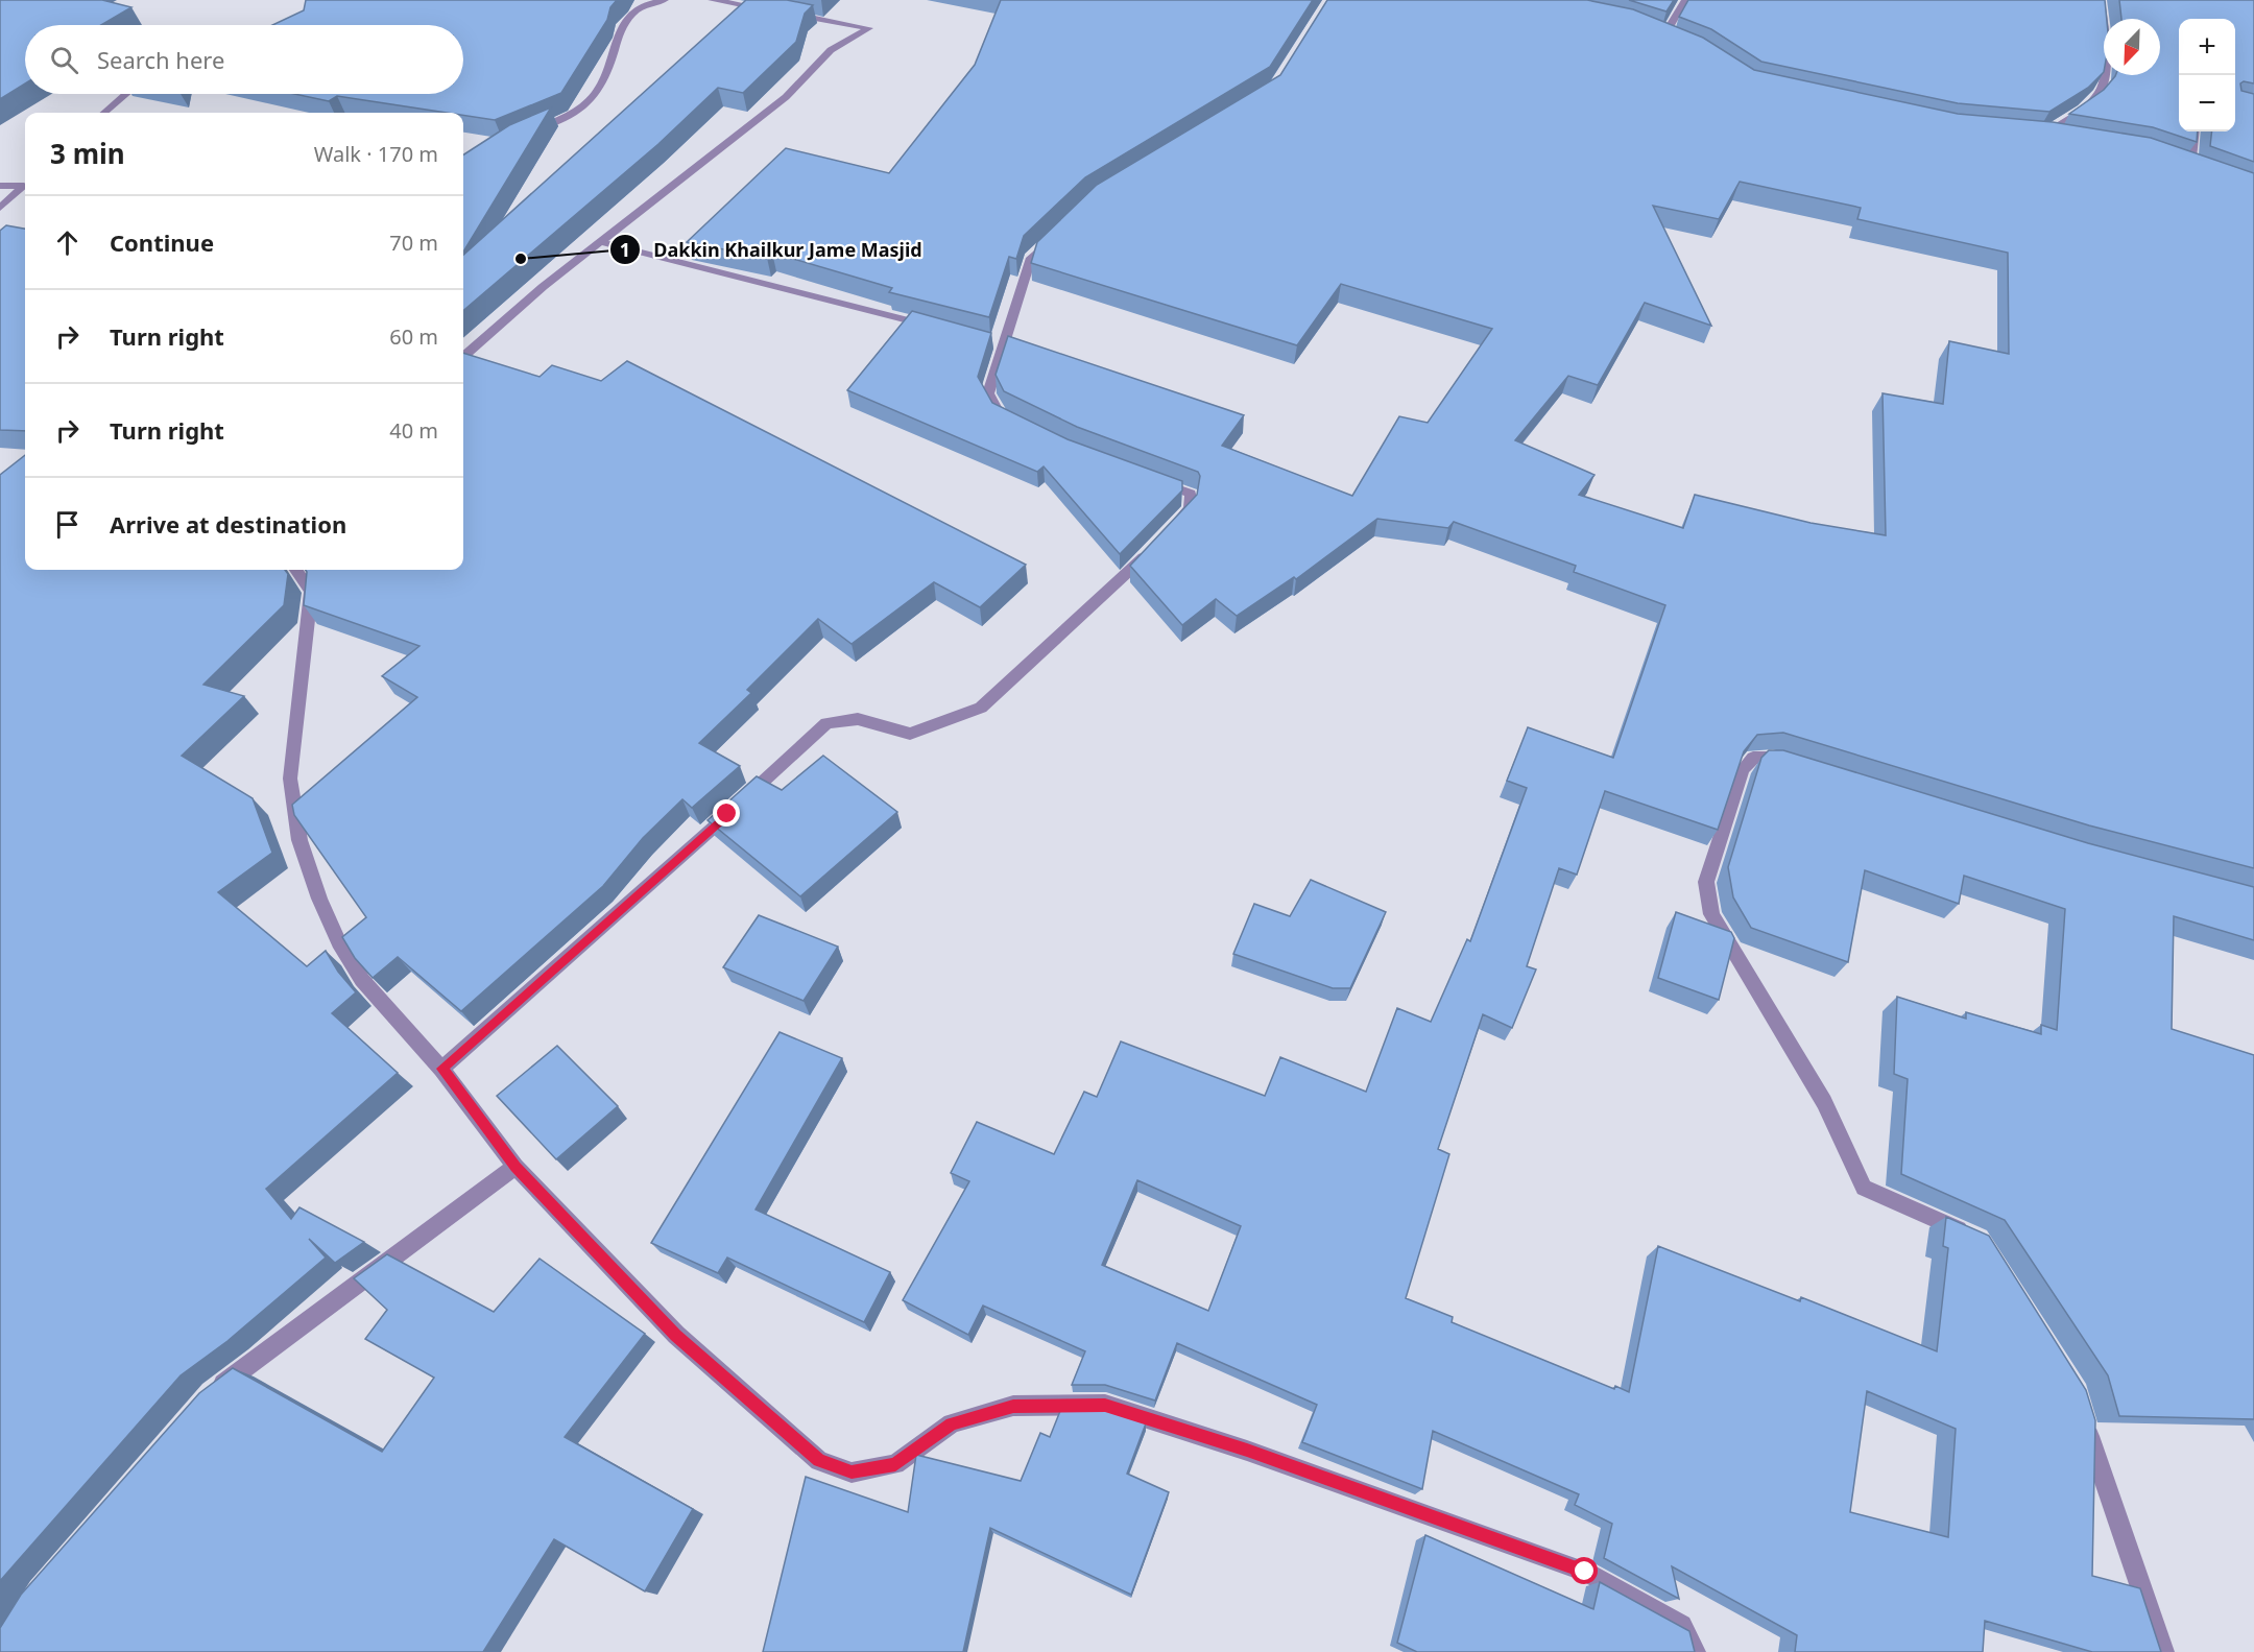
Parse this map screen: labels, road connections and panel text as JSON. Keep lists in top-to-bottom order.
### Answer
{
  "places": ["Dakkin Khailkur Jame Masjid"],
  "north": "bottom left",
  "page": {
    "map_buttons": ["+", "−"],
    "search": "Search here",
    "heading": ["3 min", "Walk · 170 m"],
    "list": [
      ["Continue", "70 m"],
      ["Turn right", "60 m"],
      ["Turn right", "40 m"],
      "Arrive at destination"
    ]
  }
}
